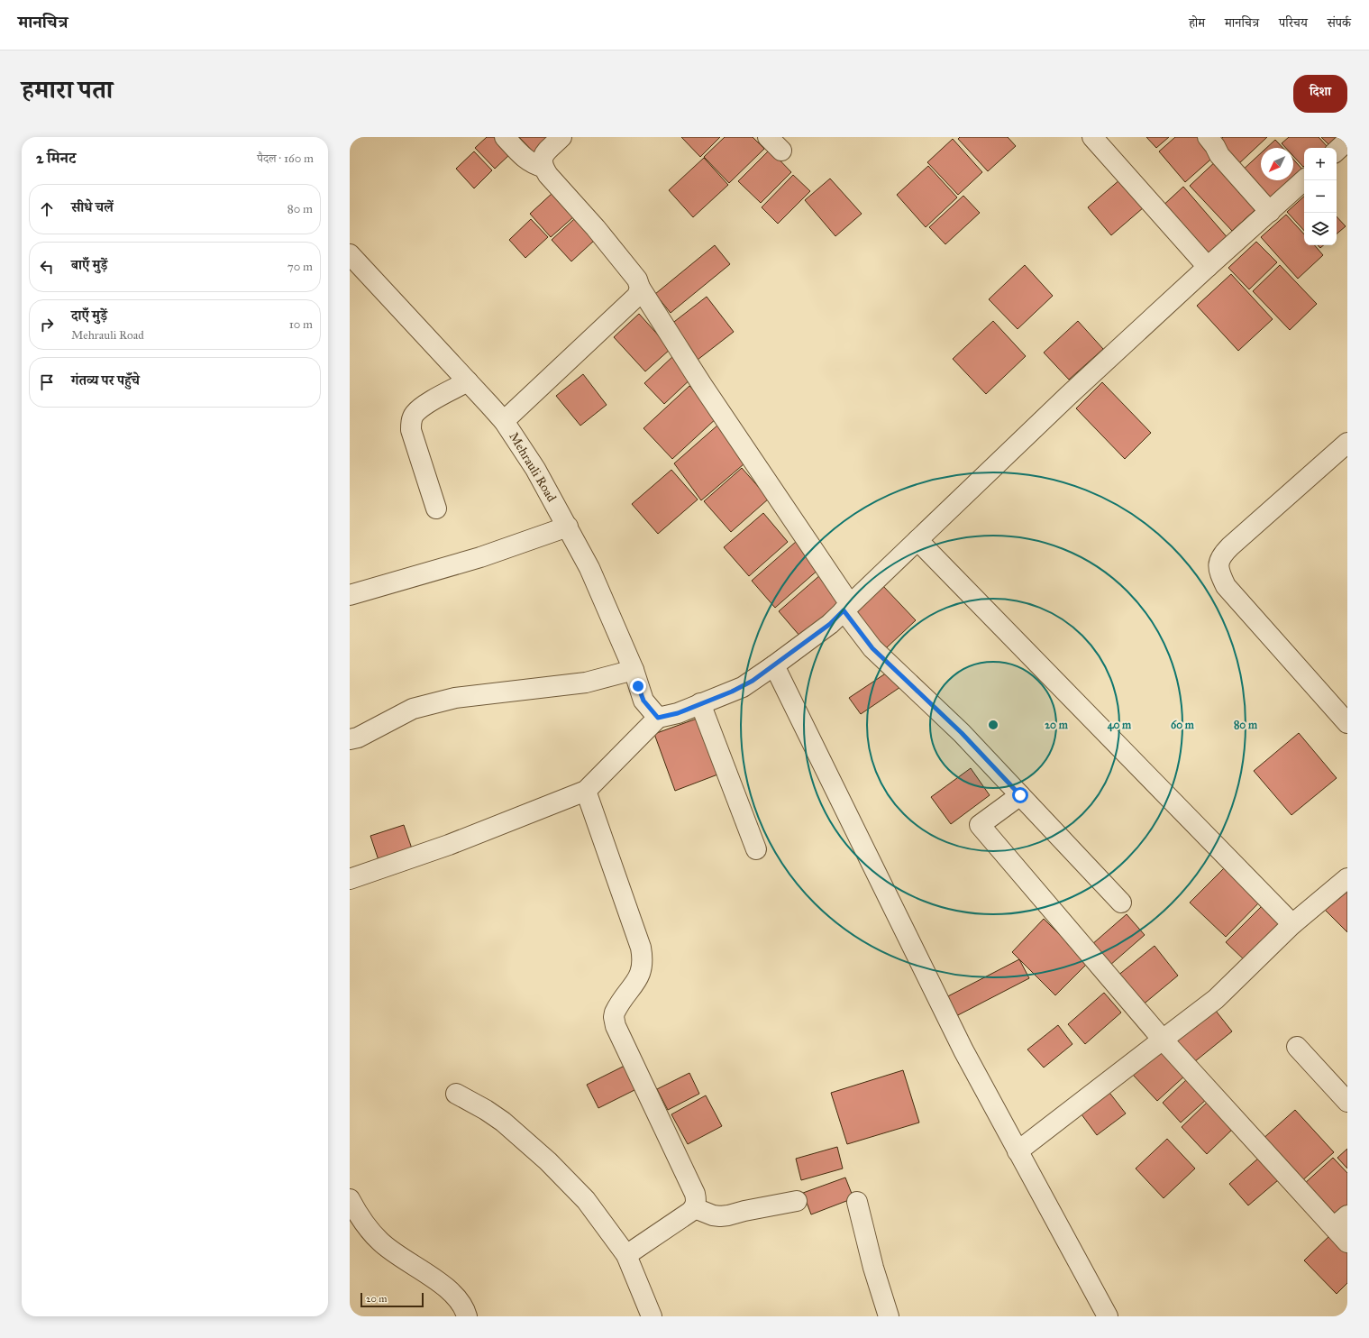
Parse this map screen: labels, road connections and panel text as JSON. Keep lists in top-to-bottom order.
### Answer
{
  "streets": {
    "street": ["Mehrauli Road"]
  },
  "scale_bar": "20 m",
  "north": "bottom left",
  "page": {
    "header": "मानचित्र",
    "nav": [
      "होम",
      "मानचित्र",
      "परिचय",
      "संपर्क"
    ],
    "title": "हमारा पता",
    "buttons": "दिशा",
    "heading": ["2 मिनट", "पैदल · 160 m"],
    "map_buttons": ["+", "−"],
    "list": [
      ["सीधे चलें", "80 m"],
      ["बाएँ मुड़ें", "70 m"],
      ["दाएँ मुड़ें", "Mehrauli Road", "10 m"],
      "गंतव्य पर पहुँचे"
    ],
    "scale": "20 m"
  },
  "rings": [
    "20 m",
    "40 m",
    "60 m",
    "80 m"
  ]
}
